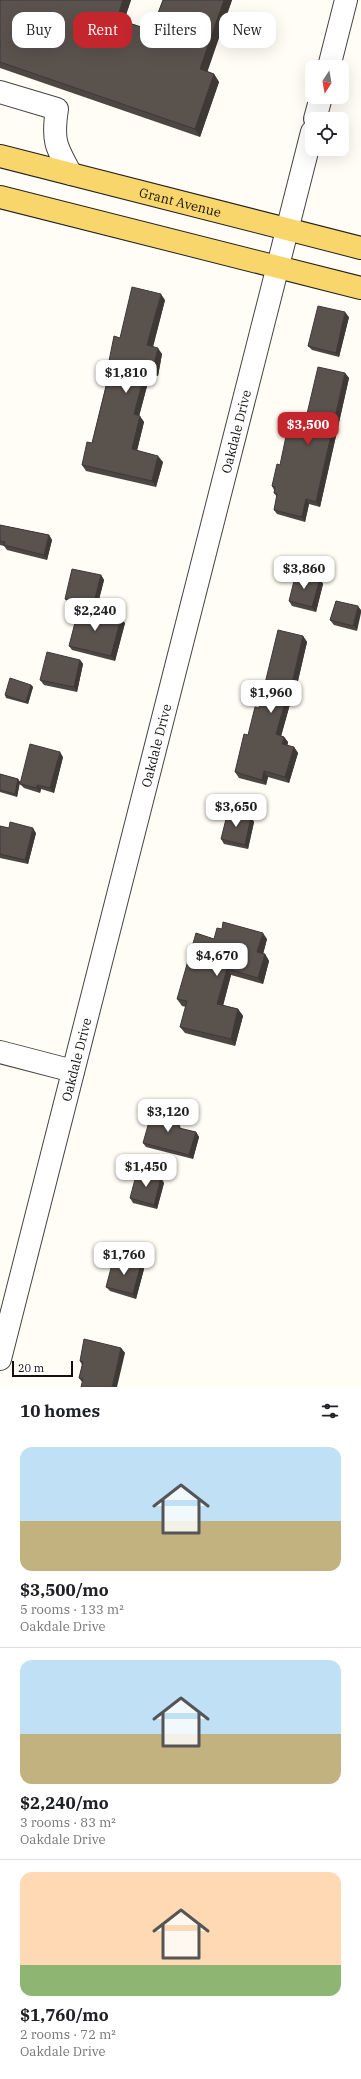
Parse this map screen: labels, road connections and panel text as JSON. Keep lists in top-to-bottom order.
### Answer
{
  "streets": {
    "main road": ["Grant Avenue"],
    "street": ["Oakdale Drive"]
  },
  "crossings": [
    ["Grant Avenue", "Oakdale Drive"]
  ],
  "scale_bar": "20 m",
  "north": "bottom",
  "page": {
    "chip": [
      "Buy",
      "Rent",
      "Filters",
      "New"
    ],
    "price": [
      "$1,810",
      "$3,500",
      "$3,860",
      "$2,240",
      "$1,960",
      "$3,650",
      "$4,670",
      "$3,120",
      "$1,450",
      "$1,760"
    ],
    "scale": "20 m",
    "heading": "10 homes",
    "list": [
      {
        "name": "$3,500/mo",
        "note": "5 rooms · 133 m² · Oakdale Drive"
      },
      {
        "name": "$2,240/mo",
        "note": "3 rooms · 83 m² · Oakdale Drive"
      },
      {
        "name": "$1,760/mo",
        "note": "2 rooms · 72 m² · Oakdale Drive"
      }
    ]
  }
}
